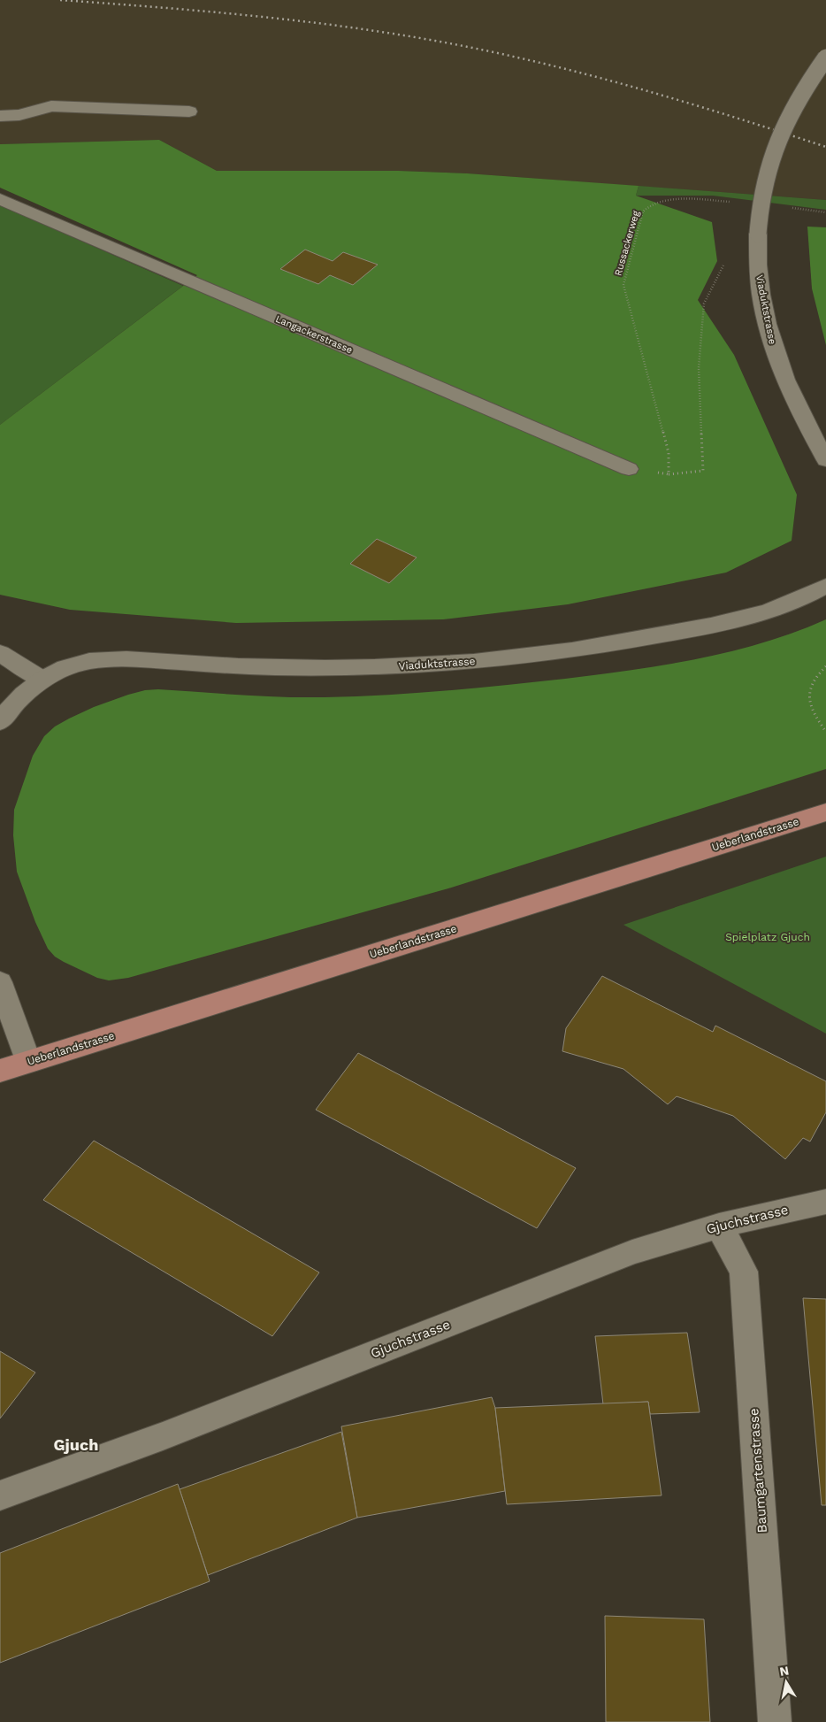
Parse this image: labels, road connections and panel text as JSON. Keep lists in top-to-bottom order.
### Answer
{
  "streets": {
    "main road": ["Ueberlandstrasse"],
    "street": [
      "Viaduktstrasse",
      "Langackerstrasse",
      "Gjuchstrasse",
      "Baumgartenstrasse"
    ],
    "path": ["Russackerweg"]
  },
  "crossings": [
    ["Gjuchstrasse", "Baumgartenstrasse"]
  ],
  "districts": ["Gjuch"],
  "parks": ["Spielplatz Gjuch"],
  "north": "top"
}
